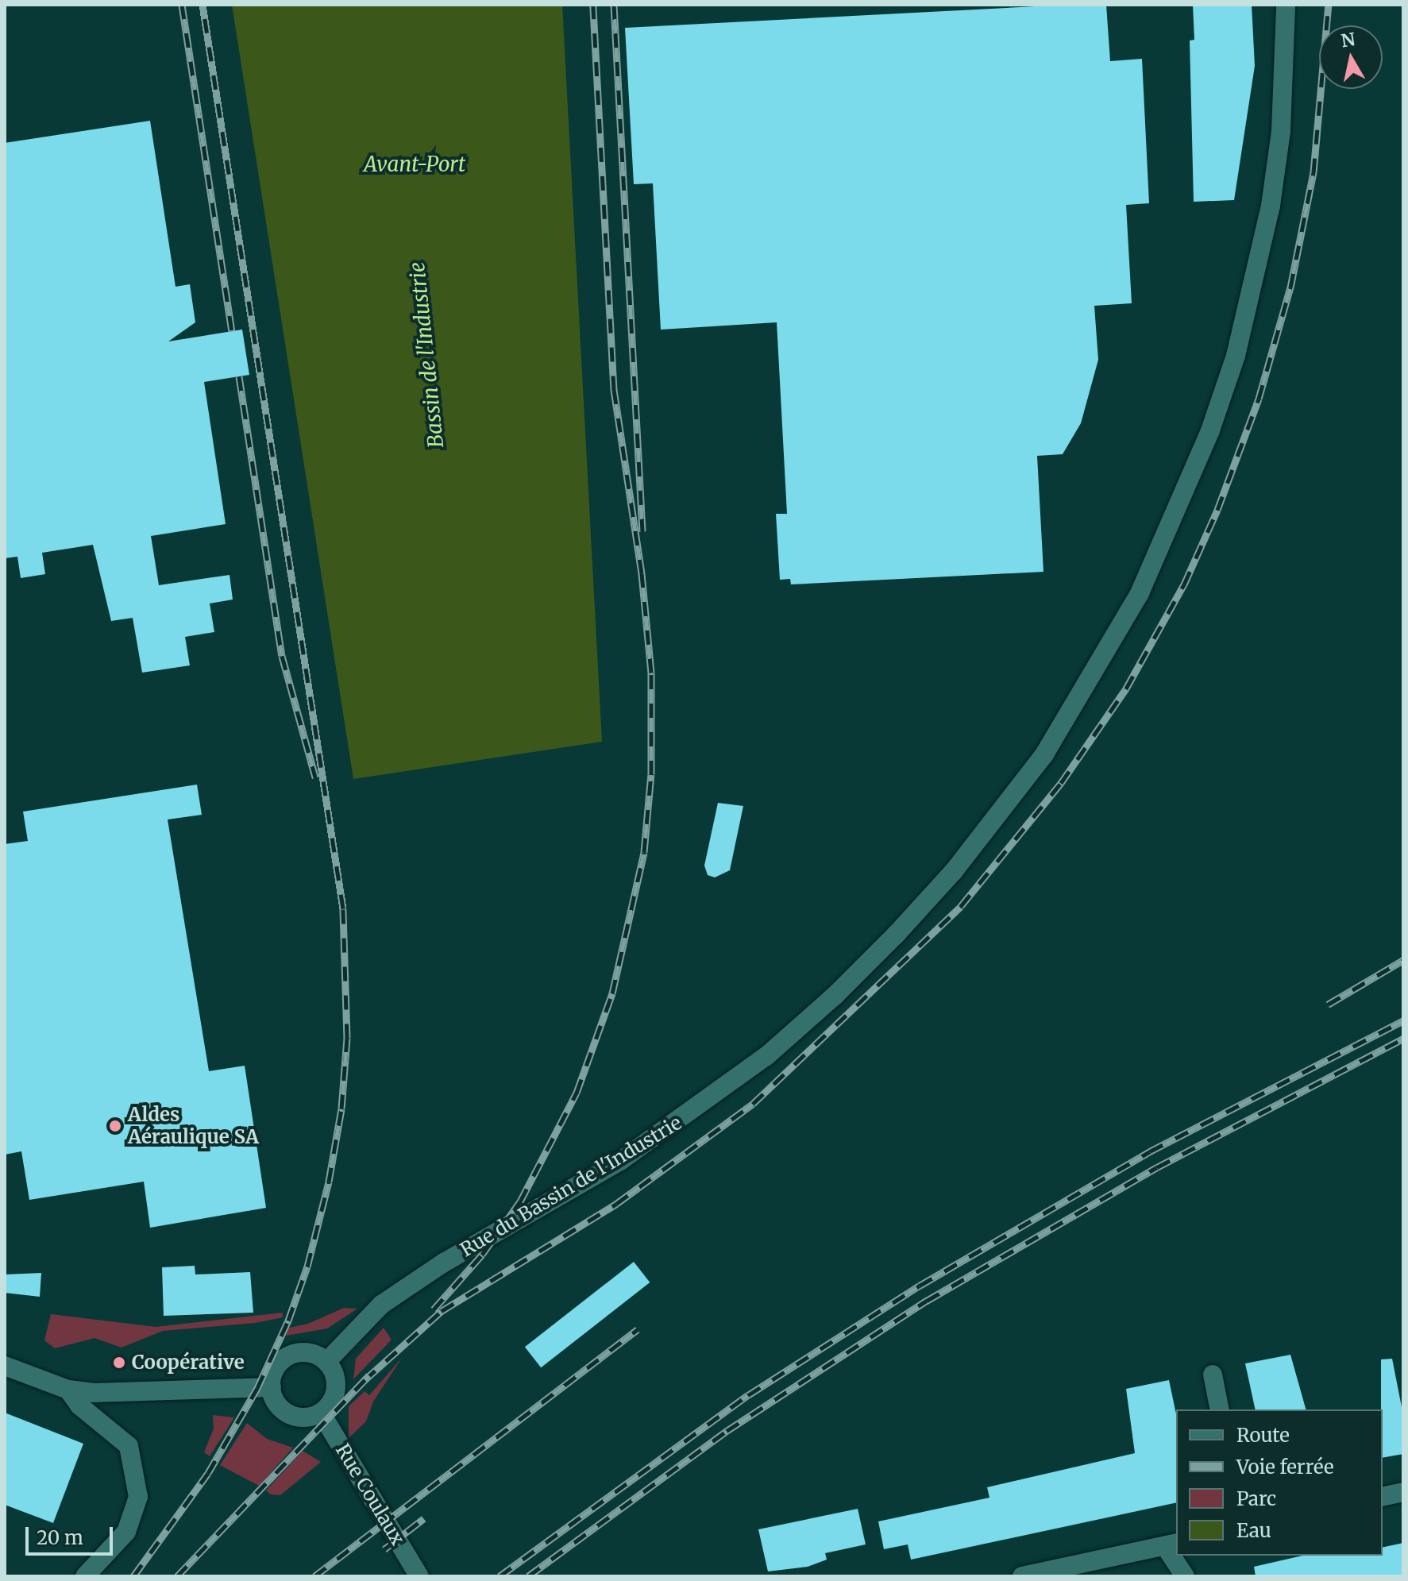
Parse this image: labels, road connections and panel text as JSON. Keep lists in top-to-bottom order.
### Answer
{
  "streets": {
    "street": ["Rue du Bassin de l'Industrie", "Rue Coulaux"]
  },
  "crossings": [
    ["Rue du Bassin de l'Industrie", "Rue Coulaux"]
  ],
  "water": ["Avant-Port", "Bassin de l'Industrie"],
  "places": ["Aldes Aéraulique SA", "Coopérative"],
  "legend": [
    "Route",
    "Voie ferrée",
    "Parc",
    "Eau"
  ],
  "scale_bar": "20 m",
  "north": "top"
}
